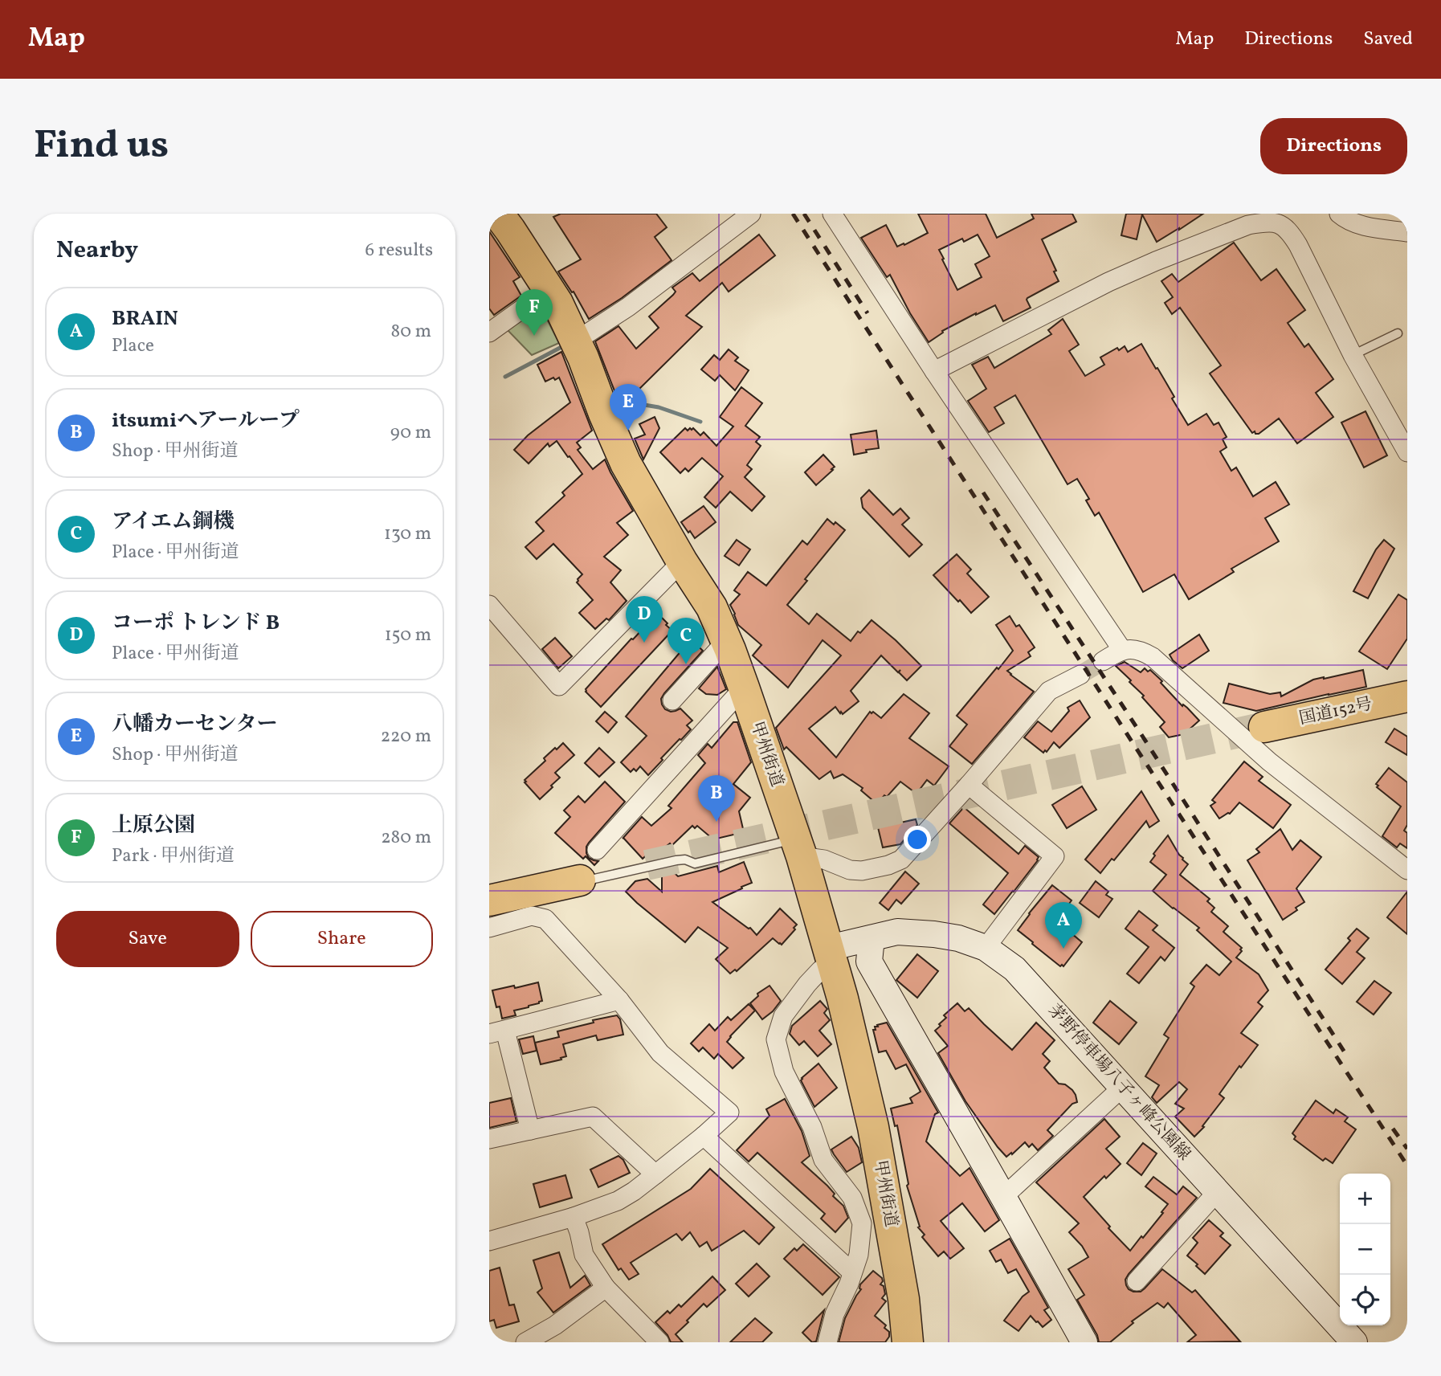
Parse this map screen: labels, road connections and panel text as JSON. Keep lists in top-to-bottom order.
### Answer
{
  "streets": {
    "highway": ["国道152号", "甲州街道"],
    "main road": ["茅野停車場八子ヶ峰公園線"]
  },
  "crossings": [
    ["甲州街道", "茅野停車場八子ヶ峰公園線"]
  ],
  "page": {
    "header": "Map",
    "nav": ["Map", "Directions", "Saved"],
    "buttons": [
      "Directions",
      ["Save", "Share"]
    ],
    "title": "Find us",
    "heading": ["Nearby", "6 results"],
    "list": [
      {
        "mark": "A",
        "name": "BRAIN",
        "note": "Place",
        "value": "80 m"
      },
      {
        "mark": "B",
        "name": "itsumiヘアーループ",
        "note": "Shop · 甲州街道",
        "value": "90 m"
      },
      {
        "mark": "C",
        "name": "アイエム鋼機",
        "note": "Place · 甲州街道",
        "value": "130 m"
      },
      {
        "mark": "D",
        "name": "コーポ トレンド B",
        "note": "Place · 甲州街道",
        "value": "150 m"
      },
      {
        "mark": "E",
        "name": "八幡カーセンター",
        "note": "Shop · 甲州街道",
        "value": "220 m"
      },
      {
        "mark": "F",
        "name": "上原公園",
        "note": "Park · 甲州街道",
        "value": "280 m"
      }
    ],
    "pins": [
      "F",
      "E",
      "D",
      "C",
      "B",
      "A"
    ],
    "map_buttons": ["+", "−"]
  }
}
